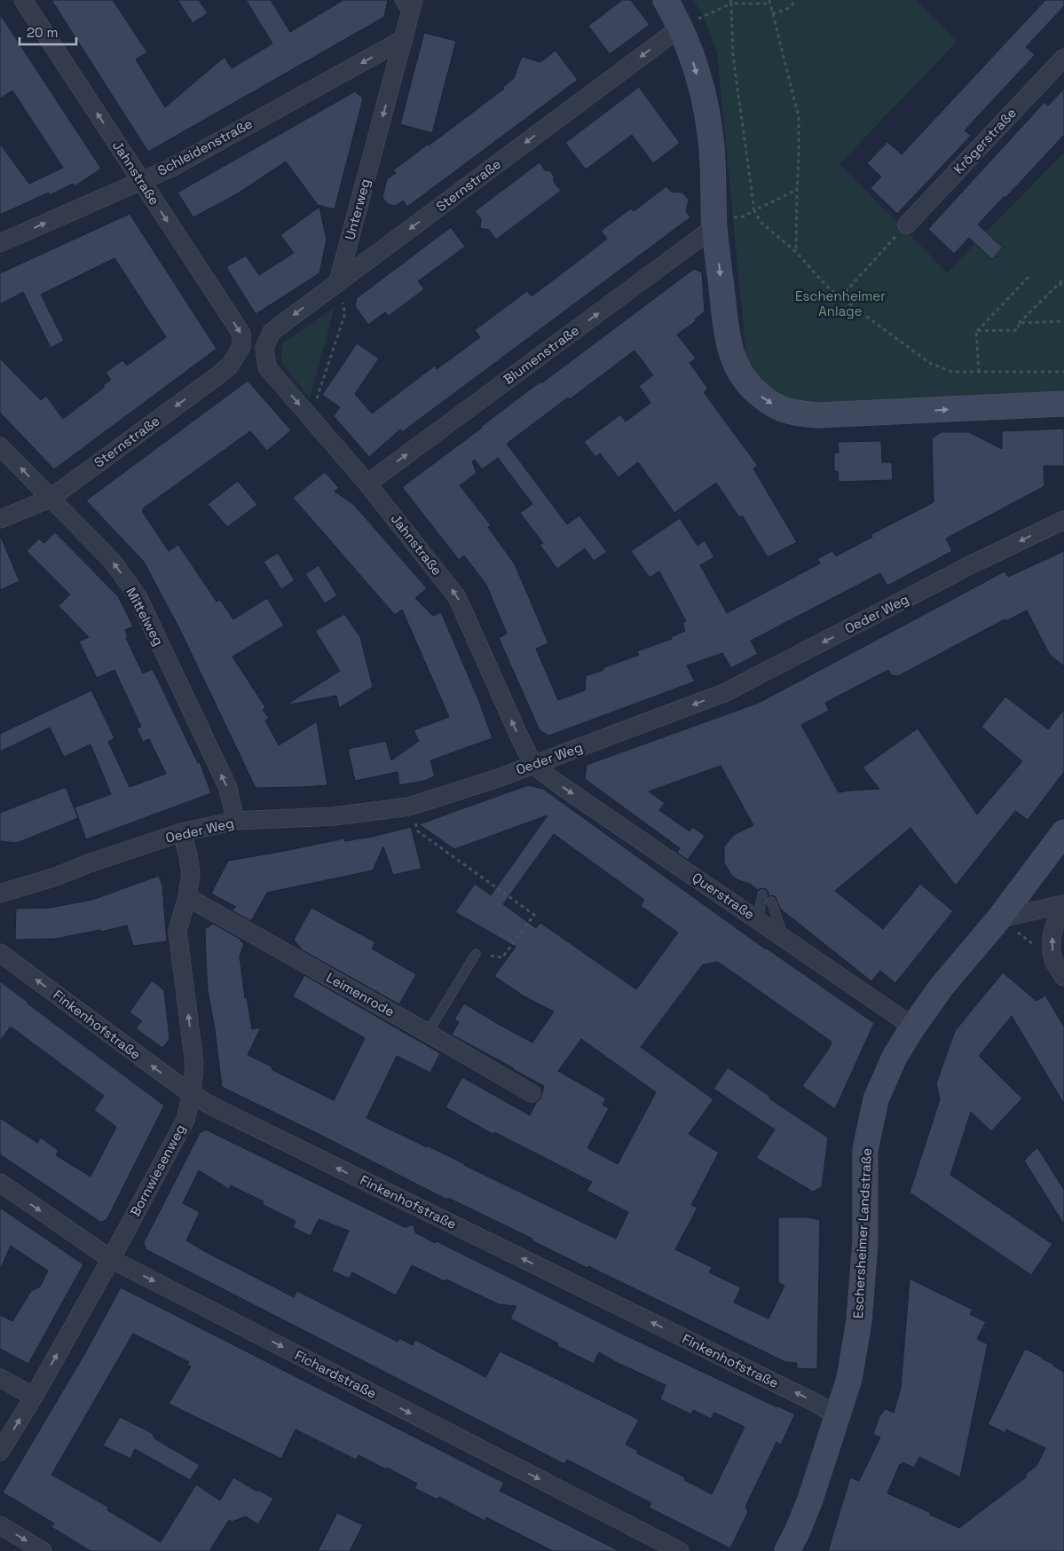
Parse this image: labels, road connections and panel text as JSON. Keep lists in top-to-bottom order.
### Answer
{
  "streets": {
    "main road": ["Eschersheimer Landstraße"],
    "street": [
      "Krögerstraße",
      "Schleidenstraße",
      "Jahnstraße",
      "Sternstraße",
      "Unterweg",
      "Blumenstraße",
      "Oeder Weg",
      "Mittelweg",
      "Querstraße",
      "Leimenrode",
      "Finkenhofstraße",
      "Bornwiesenweg",
      "Fichardstraße"
    ]
  },
  "crossings": [
    ["Schleidenstraße", "Jahnstraße"],
    ["Schleidenstraße", "Unterweg"],
    ["Jahnstraße", "Sternstraße"],
    ["Jahnstraße", "Blumenstraße"],
    ["Jahnstraße", "Oeder Weg"],
    ["Jahnstraße", "Querstraße"],
    ["Sternstraße", "Unterweg"],
    ["Sternstraße", "Mittelweg"],
    ["Oeder Weg", "Mittelweg"],
    ["Oeder Weg", "Querstraße"],
    ["Oeder Weg", "Bornwiesenweg"],
    ["Querstraße", "Eschersheimer Landstraße"],
    ["Leimenrode", "Bornwiesenweg"],
    ["Finkenhofstraße", "Bornwiesenweg"],
    ["Finkenhofstraße", "Eschersheimer Landstraße"],
    ["Bornwiesenweg", "Fichardstraße"]
  ],
  "one_way": [
    "Sternstraße",
    "Unterweg",
    "Blumenstraße",
    "Oeder Weg",
    "Mittelweg",
    "Querstraße",
    "Finkenhofstraße",
    "Bornwiesenweg",
    "Fichardstraße"
  ],
  "parks": ["Eschenheimer Anlage"],
  "scale_bar": "20 m"
}
